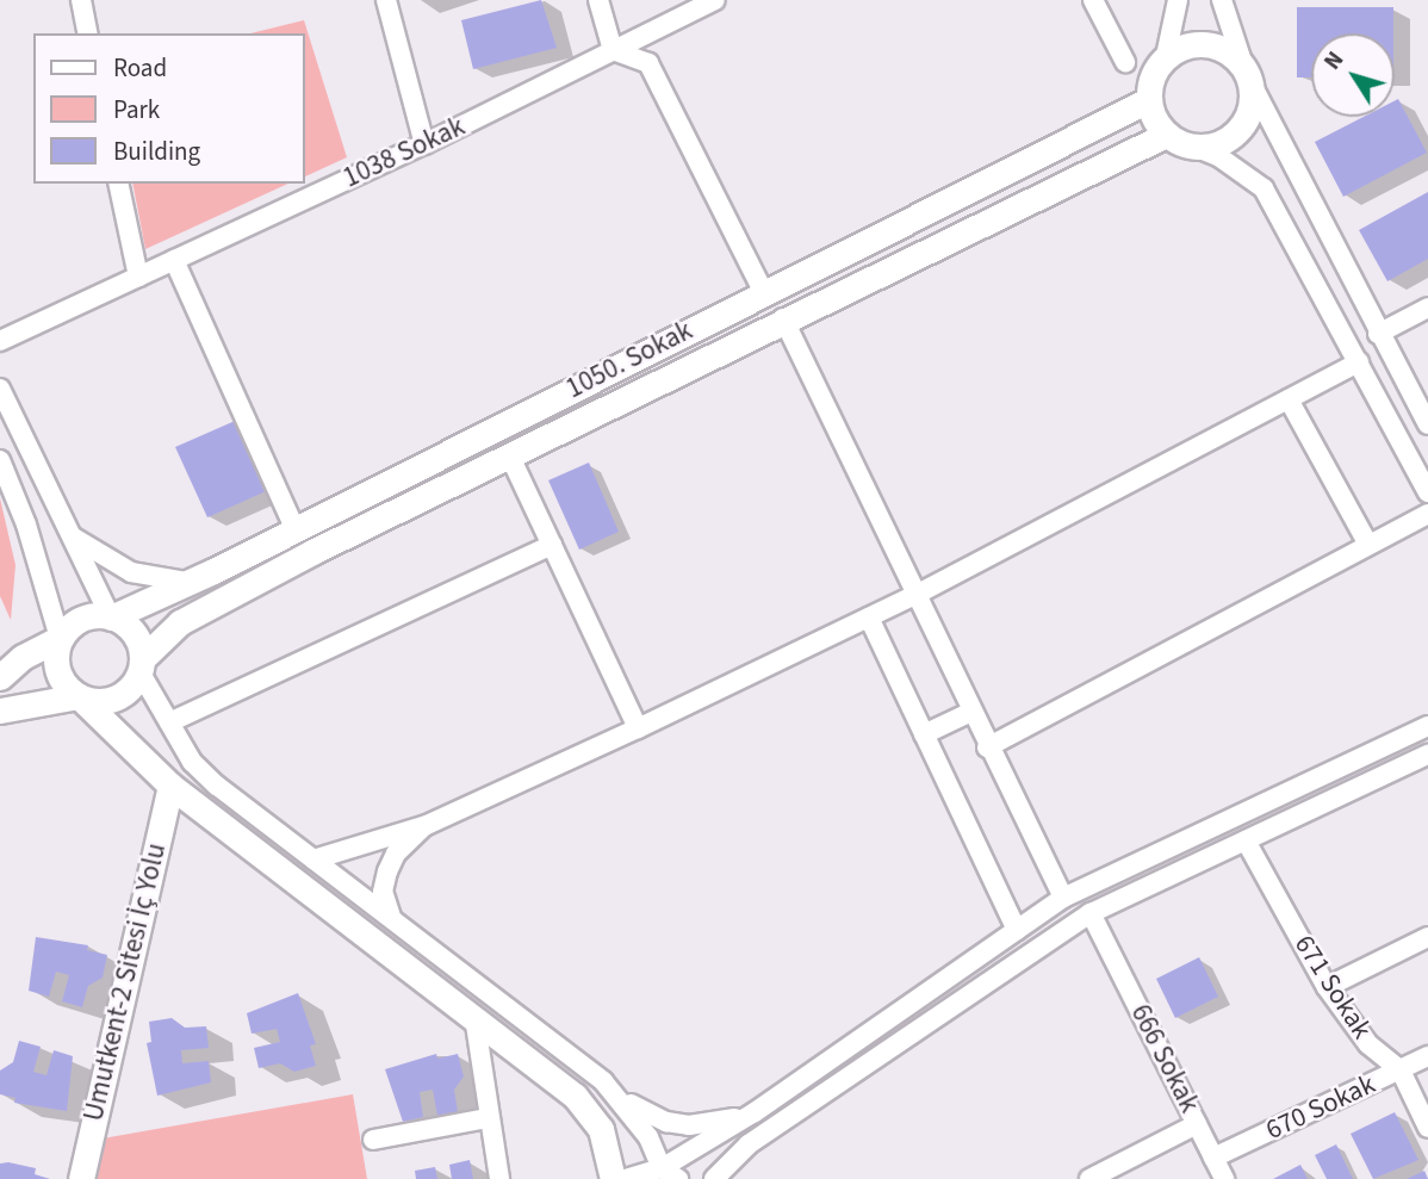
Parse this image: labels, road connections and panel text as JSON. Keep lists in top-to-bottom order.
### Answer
{
  "streets": {
    "street": [
      "1038 Sokak",
      "1050. Sokak",
      "Umutkent-2 Sitesi İç Yolu",
      "671 Sokak",
      "666 Sokak",
      "670 Sokak"
    ]
  },
  "crossings": [
    ["671 Sokak", "670 Sokak"],
    ["666 Sokak", "670 Sokak"]
  ],
  "legend": ["Road", "Park", "Building"],
  "north": "top left"
}
